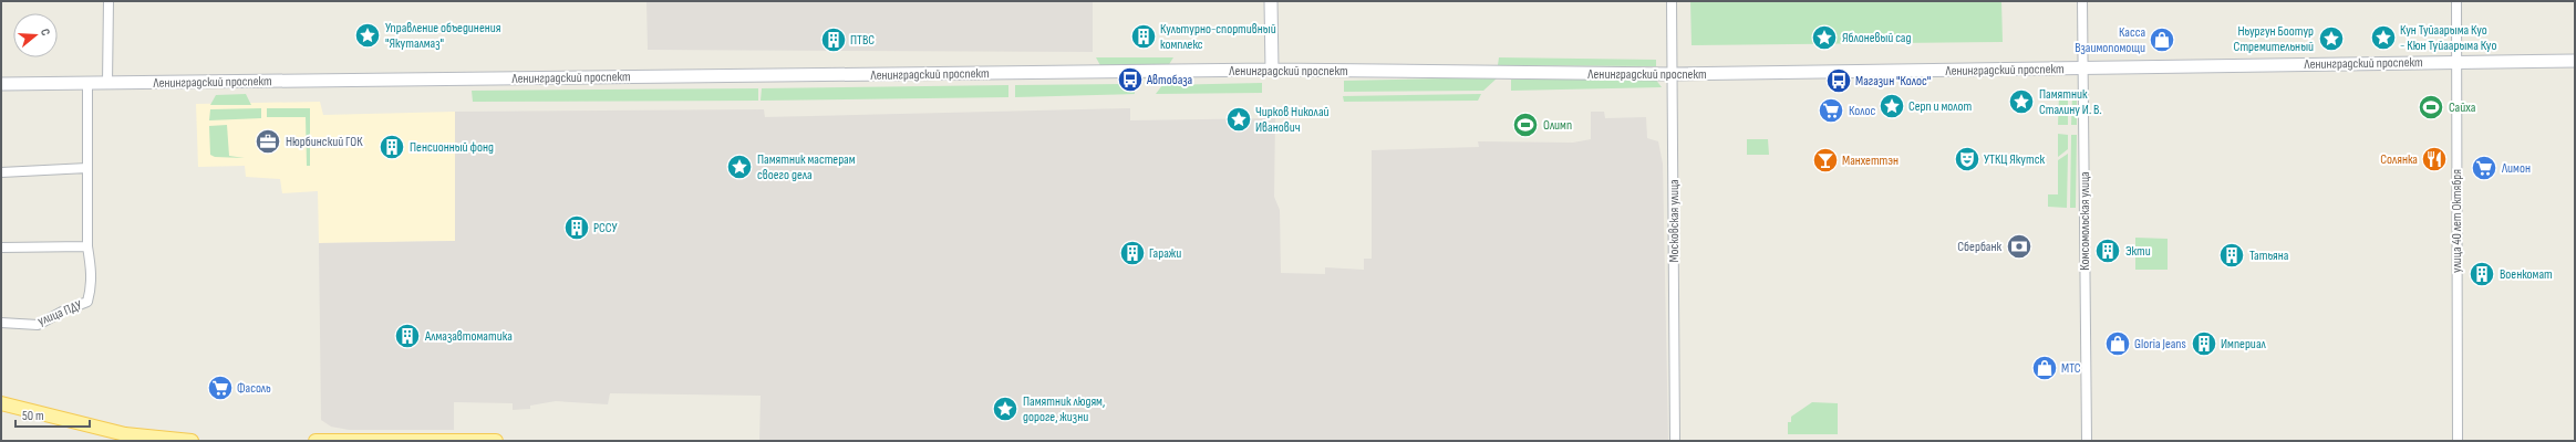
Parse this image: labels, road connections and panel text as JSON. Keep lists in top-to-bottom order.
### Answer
{
  "streets": {
    "main road": ["Ленинградский проспект"],
    "street": [
      "Московская улица",
      "Комсомольская улица",
      "улица 40 лет Октября",
      "улица ПДУ"
    ]
  },
  "crossings": [
    ["Ленинградский проспект", "Московская улица"],
    ["Ленинградский проспект", "Комсомольская улица"],
    ["Ленинградский проспект", "улица 40 лет Октября"],
    ["Ленинградский проспект", "улица ПДУ"]
  ],
  "places": {
    "place": [
      "Управление объединения \"Якуталмаз\"",
      "Яблоневый сад",
      "Кун Туйаарыма Куо - Кюн Туйаарыма Куо",
      "Ньургун Боотур Стремительный",
      "Памятник Сталину И. В.",
      "Серп и молот",
      "Чирков Николай Иванович",
      "Памятник мастерам своего дела",
      "Памятник людям, дороге, жизни"
    ],
    "building": [
      "Культурно-спортивный комплекс",
      "ПТВС",
      "Пенсионный фонд",
      "РССУ",
      "Экти",
      "Гаражи",
      "Татьяна",
      "Военкомат",
      "Алмазавтоматика",
      "Империал"
    ],
    "shop": ["Касса Взаимопомощи", "Gloria Jeans", "МТС"],
    "bus stop": ["Автобаза", "Магазин \"Колос\""],
    "sports": ["Сайха", "Олимп"],
    "supermarket": ["Колос", "Лимон", "Фасоль"],
    "office": ["Нюрбинский ГОК"],
    "theatre": ["УТКЦ Якутск"],
    "restaurant": ["Солянка"],
    "bar": ["Манхеттэн"],
    "bank": ["Сбербанк"]
  },
  "scale_bar": "50 m",
  "north": "right"
}
